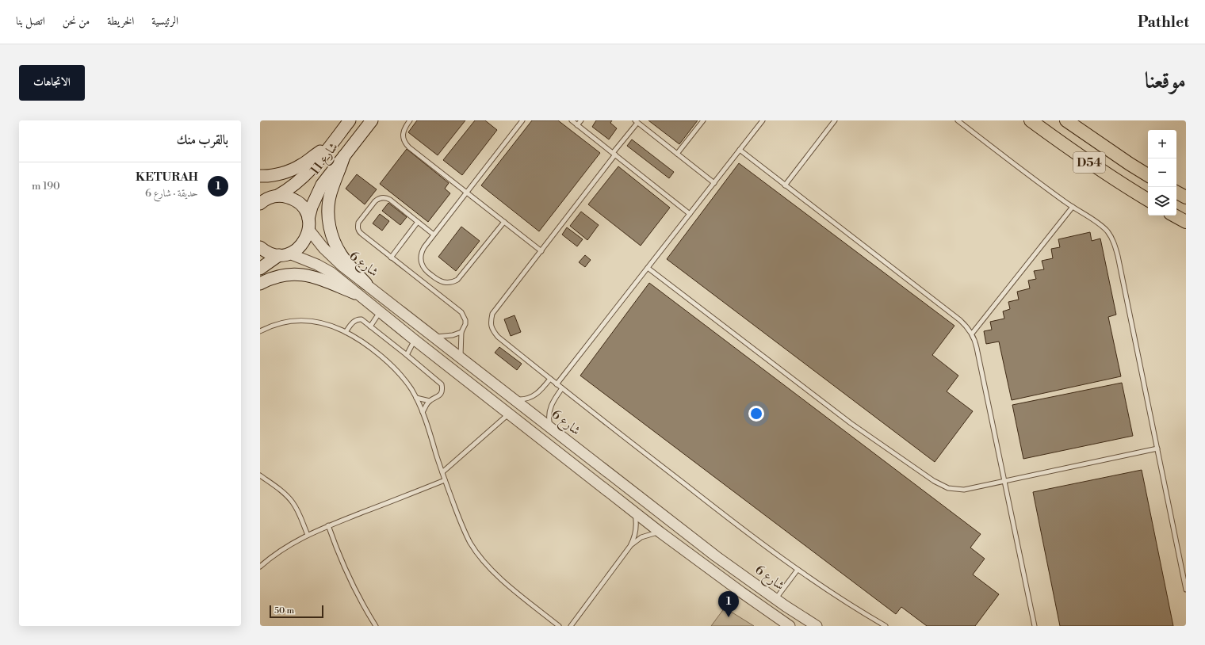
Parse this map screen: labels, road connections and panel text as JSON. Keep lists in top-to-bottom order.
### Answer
{
  "streets": {
    "main road": ["شارع 11", "D54"],
    "street": ["شارع 6"]
  },
  "crossings": [
    ["شارع 11", "شارع 6"]
  ],
  "scale_bar": "50 m",
  "page": {
    "header": "Pathlet",
    "nav": [
      "الرئيسية",
      "الخريطة",
      "من نحن",
      "اتصل بنا"
    ],
    "title": "موقعنا",
    "buttons": "الاتجاهات",
    "heading": "بالقرب منك",
    "map_buttons": ["+", "−"],
    "list": [
      {
        "mark": "1",
        "name": "KETURAH",
        "note": "حديقة · شارع 6",
        "value": "190 m"
      }
    ],
    "pins": "1",
    "scale": "50 m"
  }
}
